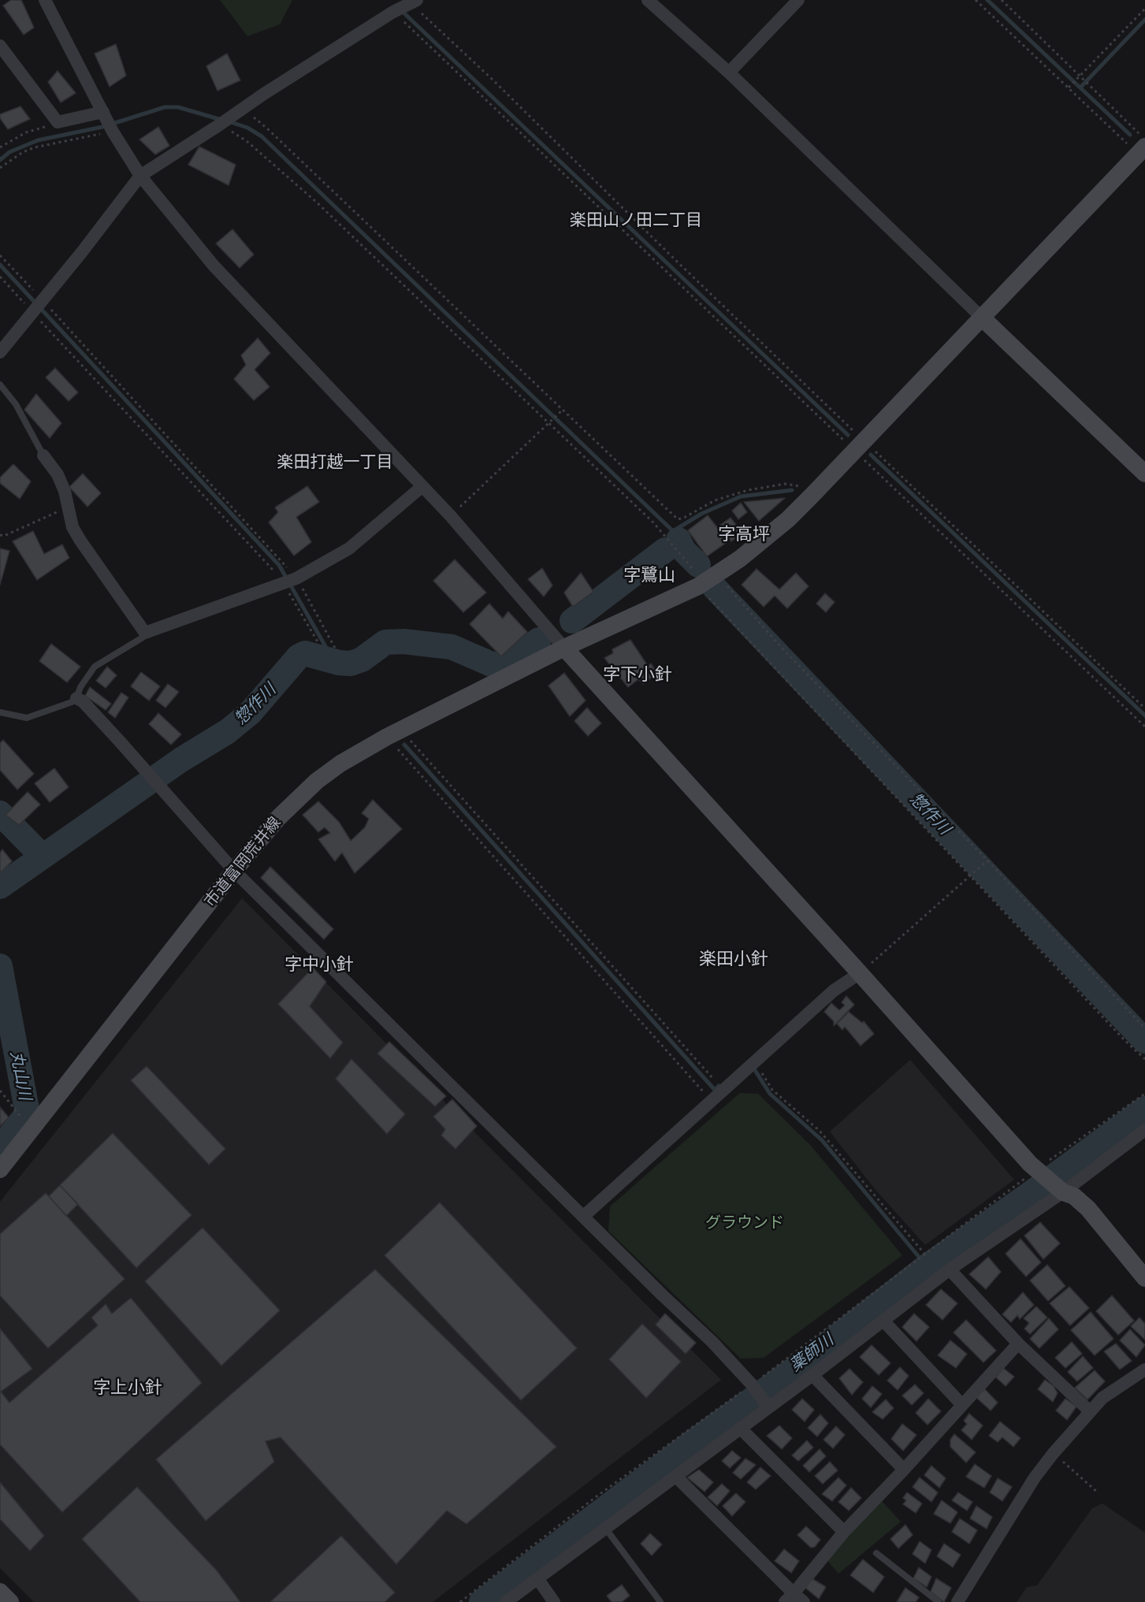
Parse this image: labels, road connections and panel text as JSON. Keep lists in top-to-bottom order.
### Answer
{
  "streets": {
    "street": ["市道富岡荒井線"]
  },
  "districts": [
    "楽田山ノ田二丁目",
    "楽田打越一丁目",
    "字高坪",
    "字鷺山",
    "字下小針",
    "楽田小針",
    "字中小針",
    "字上小針"
  ],
  "water": ["惣作川", "丸山川", "薬師川"],
  "parks": ["グラウンド"]
}
